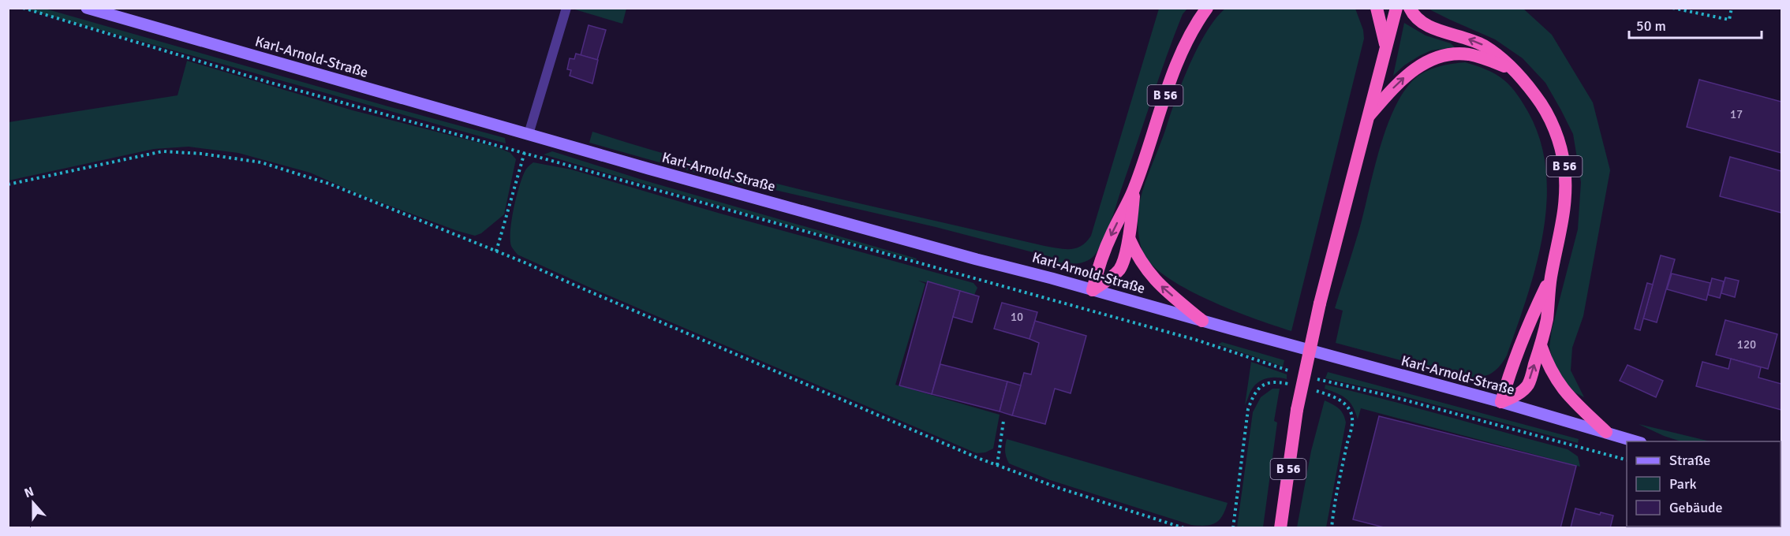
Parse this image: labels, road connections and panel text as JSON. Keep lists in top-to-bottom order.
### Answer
{
  "streets": {
    "highway": ["B 56"],
    "main road": ["Karl-Arnold-Straße"]
  },
  "crossings": [
    ["Karl-Arnold-Straße", "B 56"]
  ],
  "house_numbers": ["17", "10", "120"],
  "legend": ["Straße", "Park", "Gebäude"],
  "scale_bar": "50 m",
  "north": "top"
}
